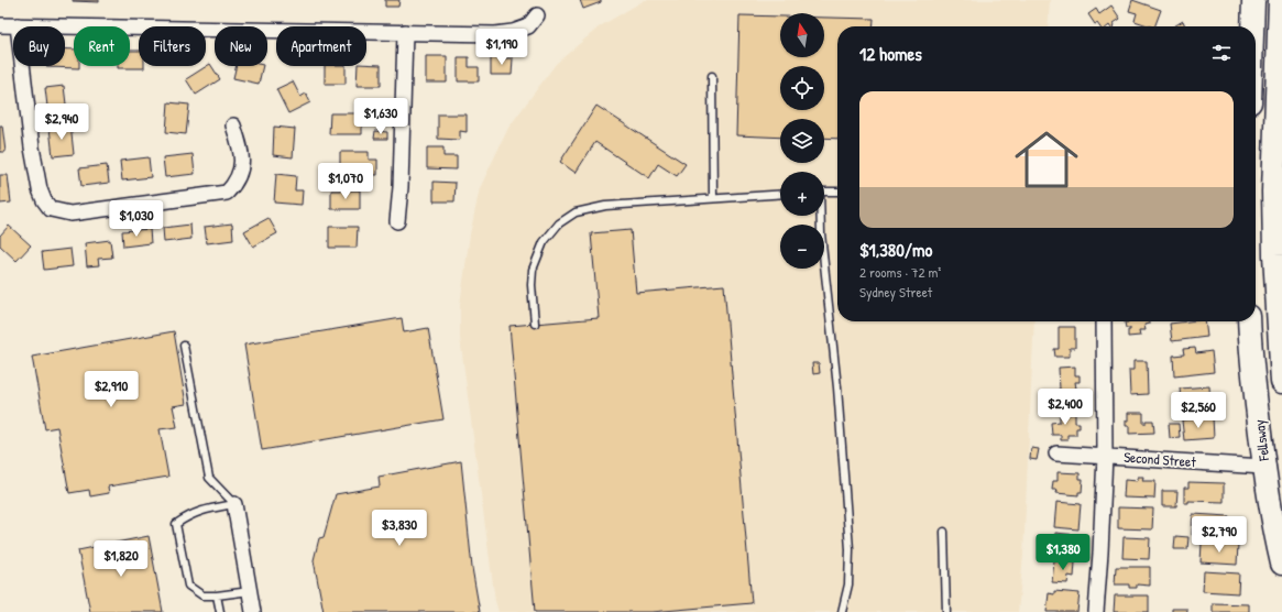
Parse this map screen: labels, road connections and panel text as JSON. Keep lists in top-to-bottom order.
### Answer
{
  "streets": {
    "main road": ["Fellsway"],
    "street": ["Second Street"]
  },
  "crossings": [
    ["Fellsway", "Second Street"]
  ],
  "north": "top",
  "page": {
    "map_buttons": ["+", "−"],
    "chip": [
      "Buy",
      "Rent",
      "Filters",
      "New",
      "Apartment"
    ],
    "heading": "12 homes",
    "price": [
      "$1,190",
      "$1,630",
      "$2,940",
      "$1,070",
      "$1,030",
      "$2,910",
      "$2,400",
      "$2,560",
      "$3,830",
      "$2,790",
      "$1,380",
      "$1,820"
    ],
    "list": [
      {
        "name": "$1,380/mo",
        "note": "2 rooms · 72 m² · Sydney Street"
      }
    ]
  }
}
